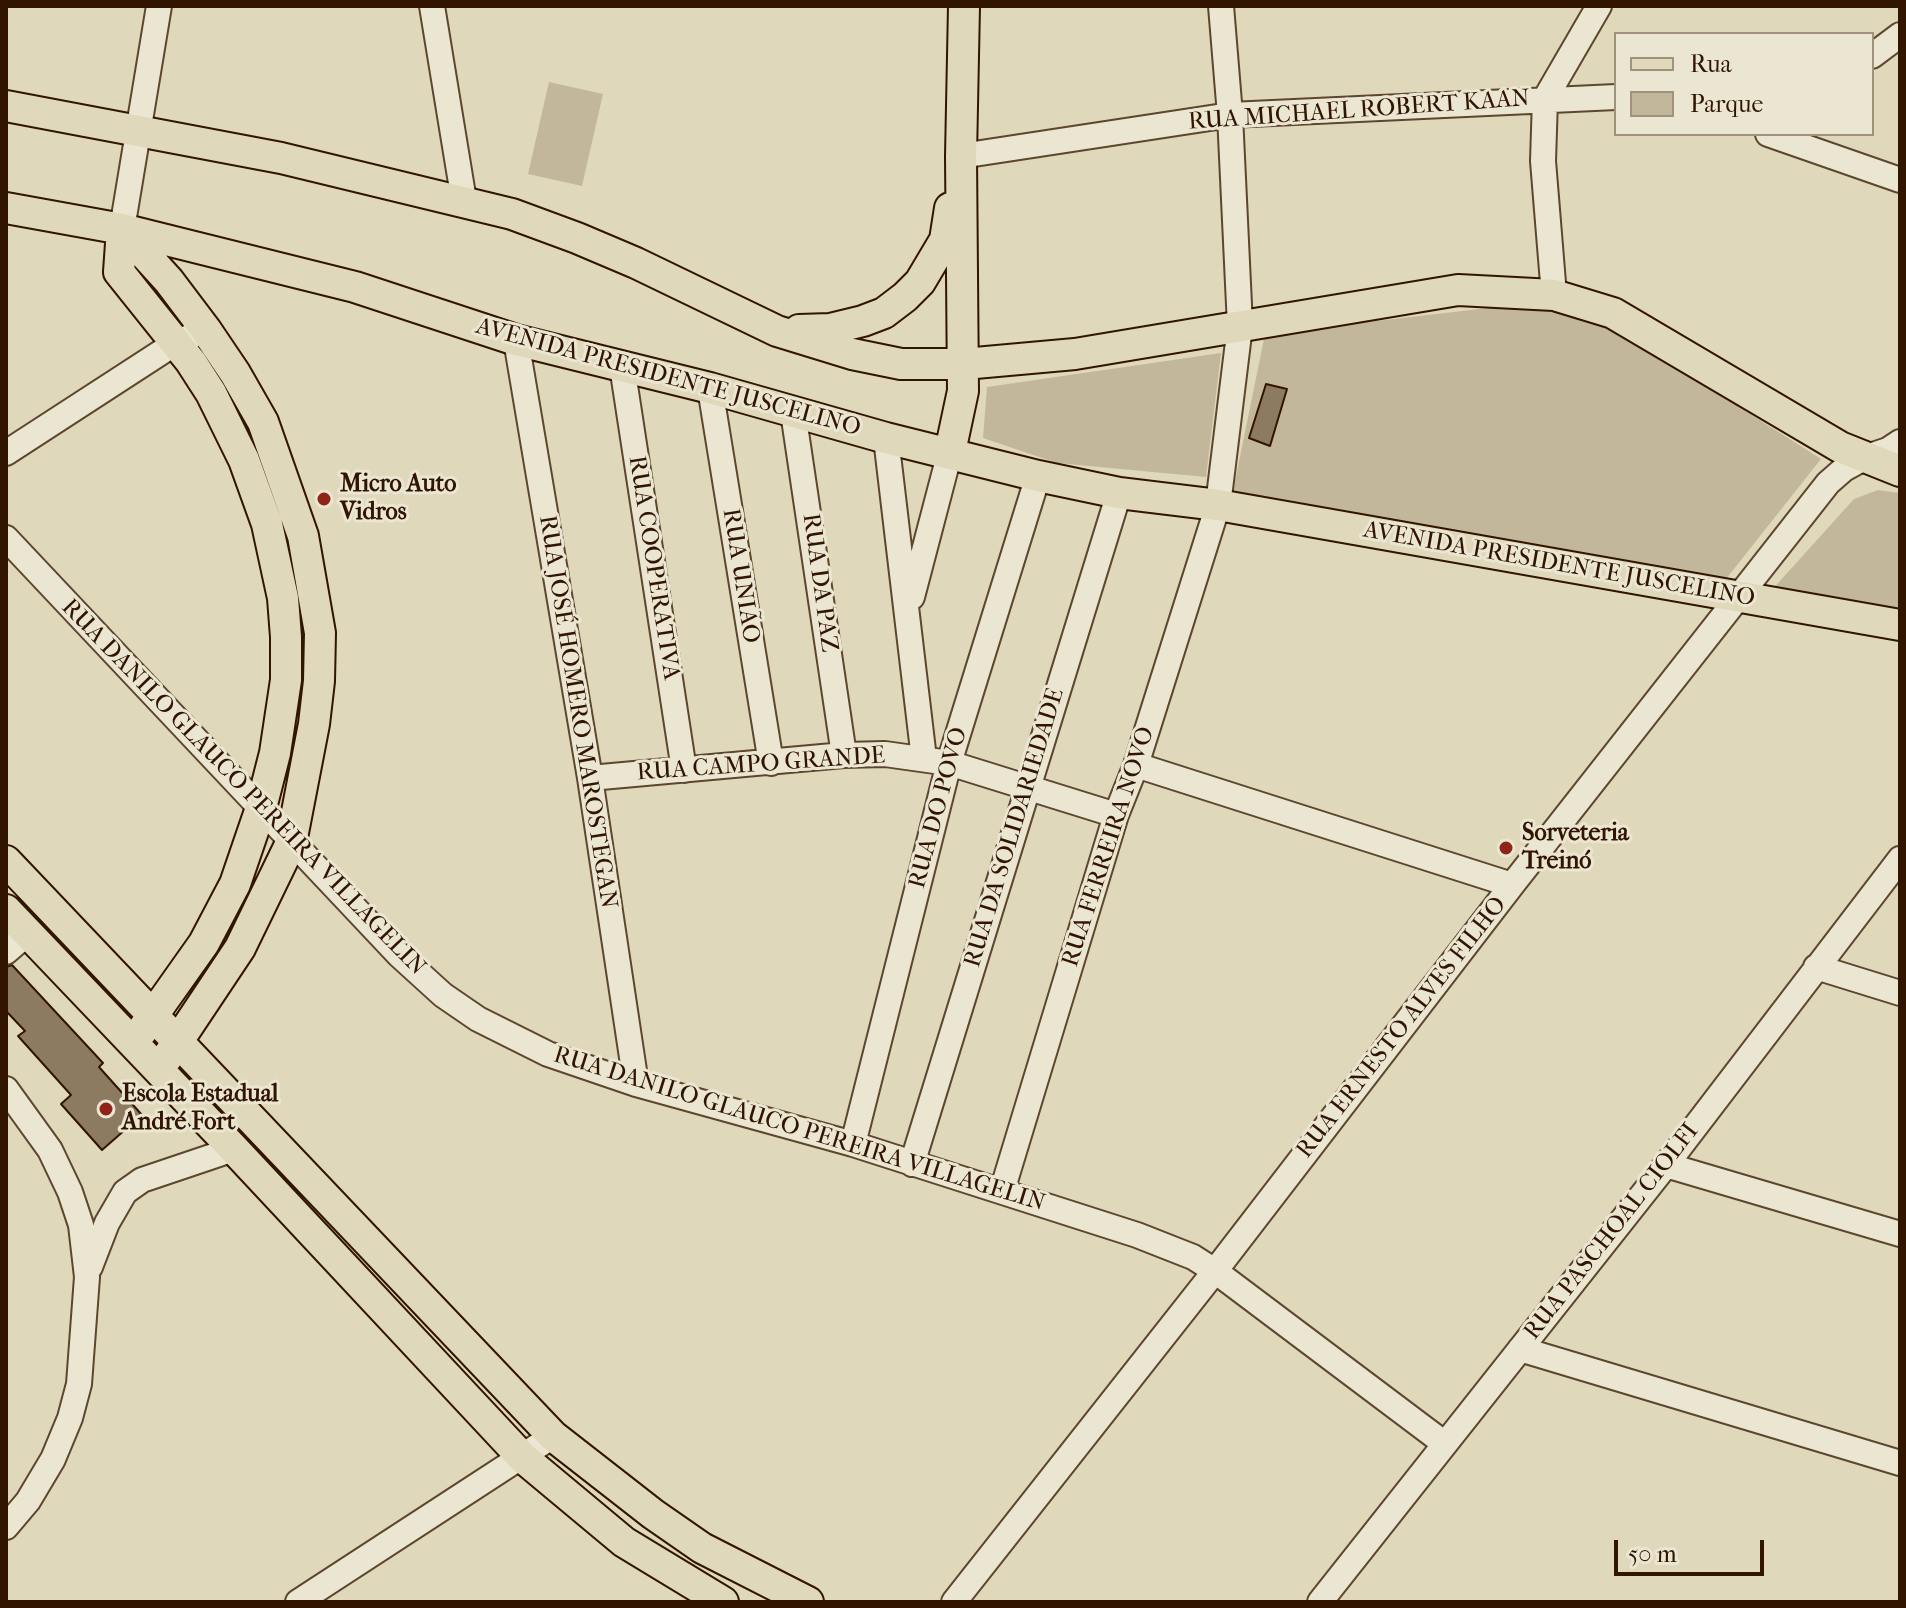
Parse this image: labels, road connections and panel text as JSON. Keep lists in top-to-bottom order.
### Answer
{
  "streets": {
    "main road": ["AVENIDA PRESIDENTE JUSCELINO"],
    "street": [
      "RUA MICHAEL ROBERT KAAN",
      "RUA COOPERATIVA",
      "RUA UNIÃO",
      "RUA DA PAZ",
      "RUA JOSÉ HOMERO MAROSTEGAN",
      "RUA CAMPO GRANDE",
      "RUA DANILO GLAUCO PEREIRA VILLAGELIN",
      "RUA DO POVO",
      "RUA DA SOLIDARIEDADE",
      "RUA FERREIRA NOVO",
      "RUA ERNESTO ALVES FILHO",
      "RUA PASCHOAL CIOLFI"
    ]
  },
  "crossings": [
    ["AVENIDA PRESIDENTE JUSCELINO", "RUA COOPERATIVA"],
    ["AVENIDA PRESIDENTE JUSCELINO", "RUA UNIÃO"],
    ["AVENIDA PRESIDENTE JUSCELINO", "RUA DA PAZ"],
    ["AVENIDA PRESIDENTE JUSCELINO", "RUA JOSÉ HOMERO MAROSTEGAN"],
    ["AVENIDA PRESIDENTE JUSCELINO", "RUA DO POVO"],
    ["AVENIDA PRESIDENTE JUSCELINO", "RUA DA SOLIDARIEDADE"],
    ["AVENIDA PRESIDENTE JUSCELINO", "RUA FERREIRA NOVO"],
    ["AVENIDA PRESIDENTE JUSCELINO", "RUA ERNESTO ALVES FILHO"],
    ["RUA COOPERATIVA", "RUA CAMPO GRANDE"],
    ["RUA UNIÃO", "RUA CAMPO GRANDE"],
    ["RUA DA PAZ", "RUA CAMPO GRANDE"],
    ["RUA JOSÉ HOMERO MAROSTEGAN", "RUA CAMPO GRANDE"],
    ["RUA JOSÉ HOMERO MAROSTEGAN", "RUA DANILO GLAUCO PEREIRA VILLAGELIN"],
    ["RUA CAMPO GRANDE", "RUA DO POVO"],
    ["RUA CAMPO GRANDE", "RUA DA SOLIDARIEDADE"],
    ["RUA CAMPO GRANDE", "RUA FERREIRA NOVO"],
    ["RUA DANILO GLAUCO PEREIRA VILLAGELIN", "RUA DO POVO"],
    ["RUA DANILO GLAUCO PEREIRA VILLAGELIN", "RUA DA SOLIDARIEDADE"],
    ["RUA DANILO GLAUCO PEREIRA VILLAGELIN", "RUA FERREIRA NOVO"],
    ["RUA DANILO GLAUCO PEREIRA VILLAGELIN", "RUA ERNESTO ALVES FILHO"],
    ["RUA DANILO GLAUCO PEREIRA VILLAGELIN", "RUA PASCHOAL CIOLFI"]
  ],
  "places": ["Micro Auto Vidros", "Sorveteria Treinó", "Escola Estadual André Fort"],
  "legend": ["Rua", "Parque"],
  "scale_bar": "50 m"
}
